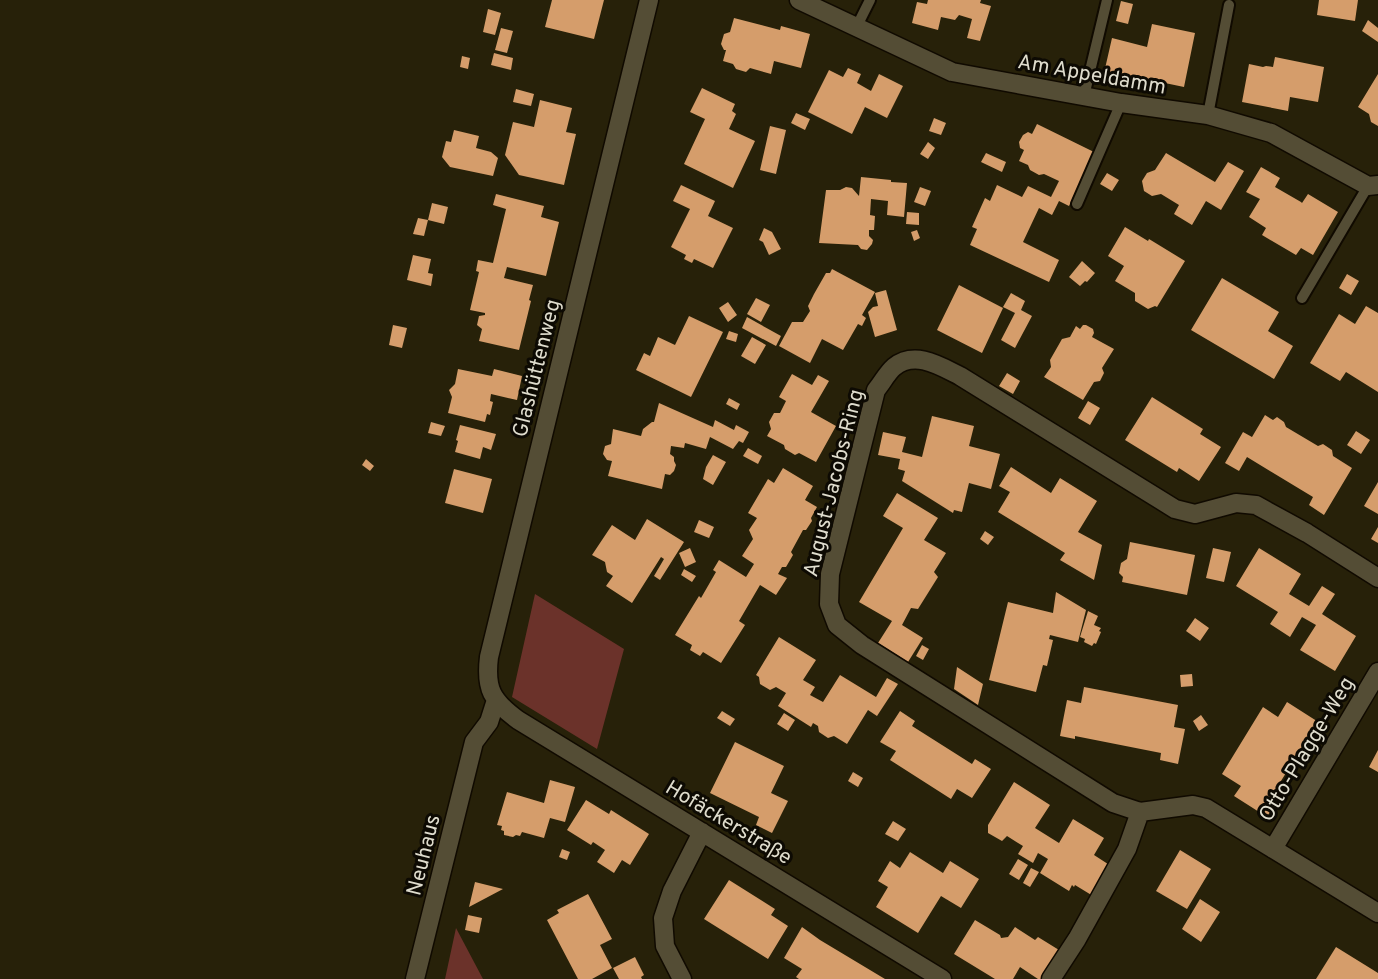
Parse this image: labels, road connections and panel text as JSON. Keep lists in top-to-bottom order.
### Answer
{
  "streets": {
    "street": [
      "Am Appeldamm",
      "Glashüttenweg",
      "August-Jacobs-Ring",
      "Otto-Plagge-Weg",
      "Hofäckerstraße",
      "Neuhaus"
    ]
  },
  "crossings": [
    ["Glashüttenweg", "Hofäckerstraße"],
    ["Glashüttenweg", "Neuhaus"],
    ["August-Jacobs-Ring", "Otto-Plagge-Weg"],
    ["Hofäckerstraße", "Neuhaus"]
  ]
}
